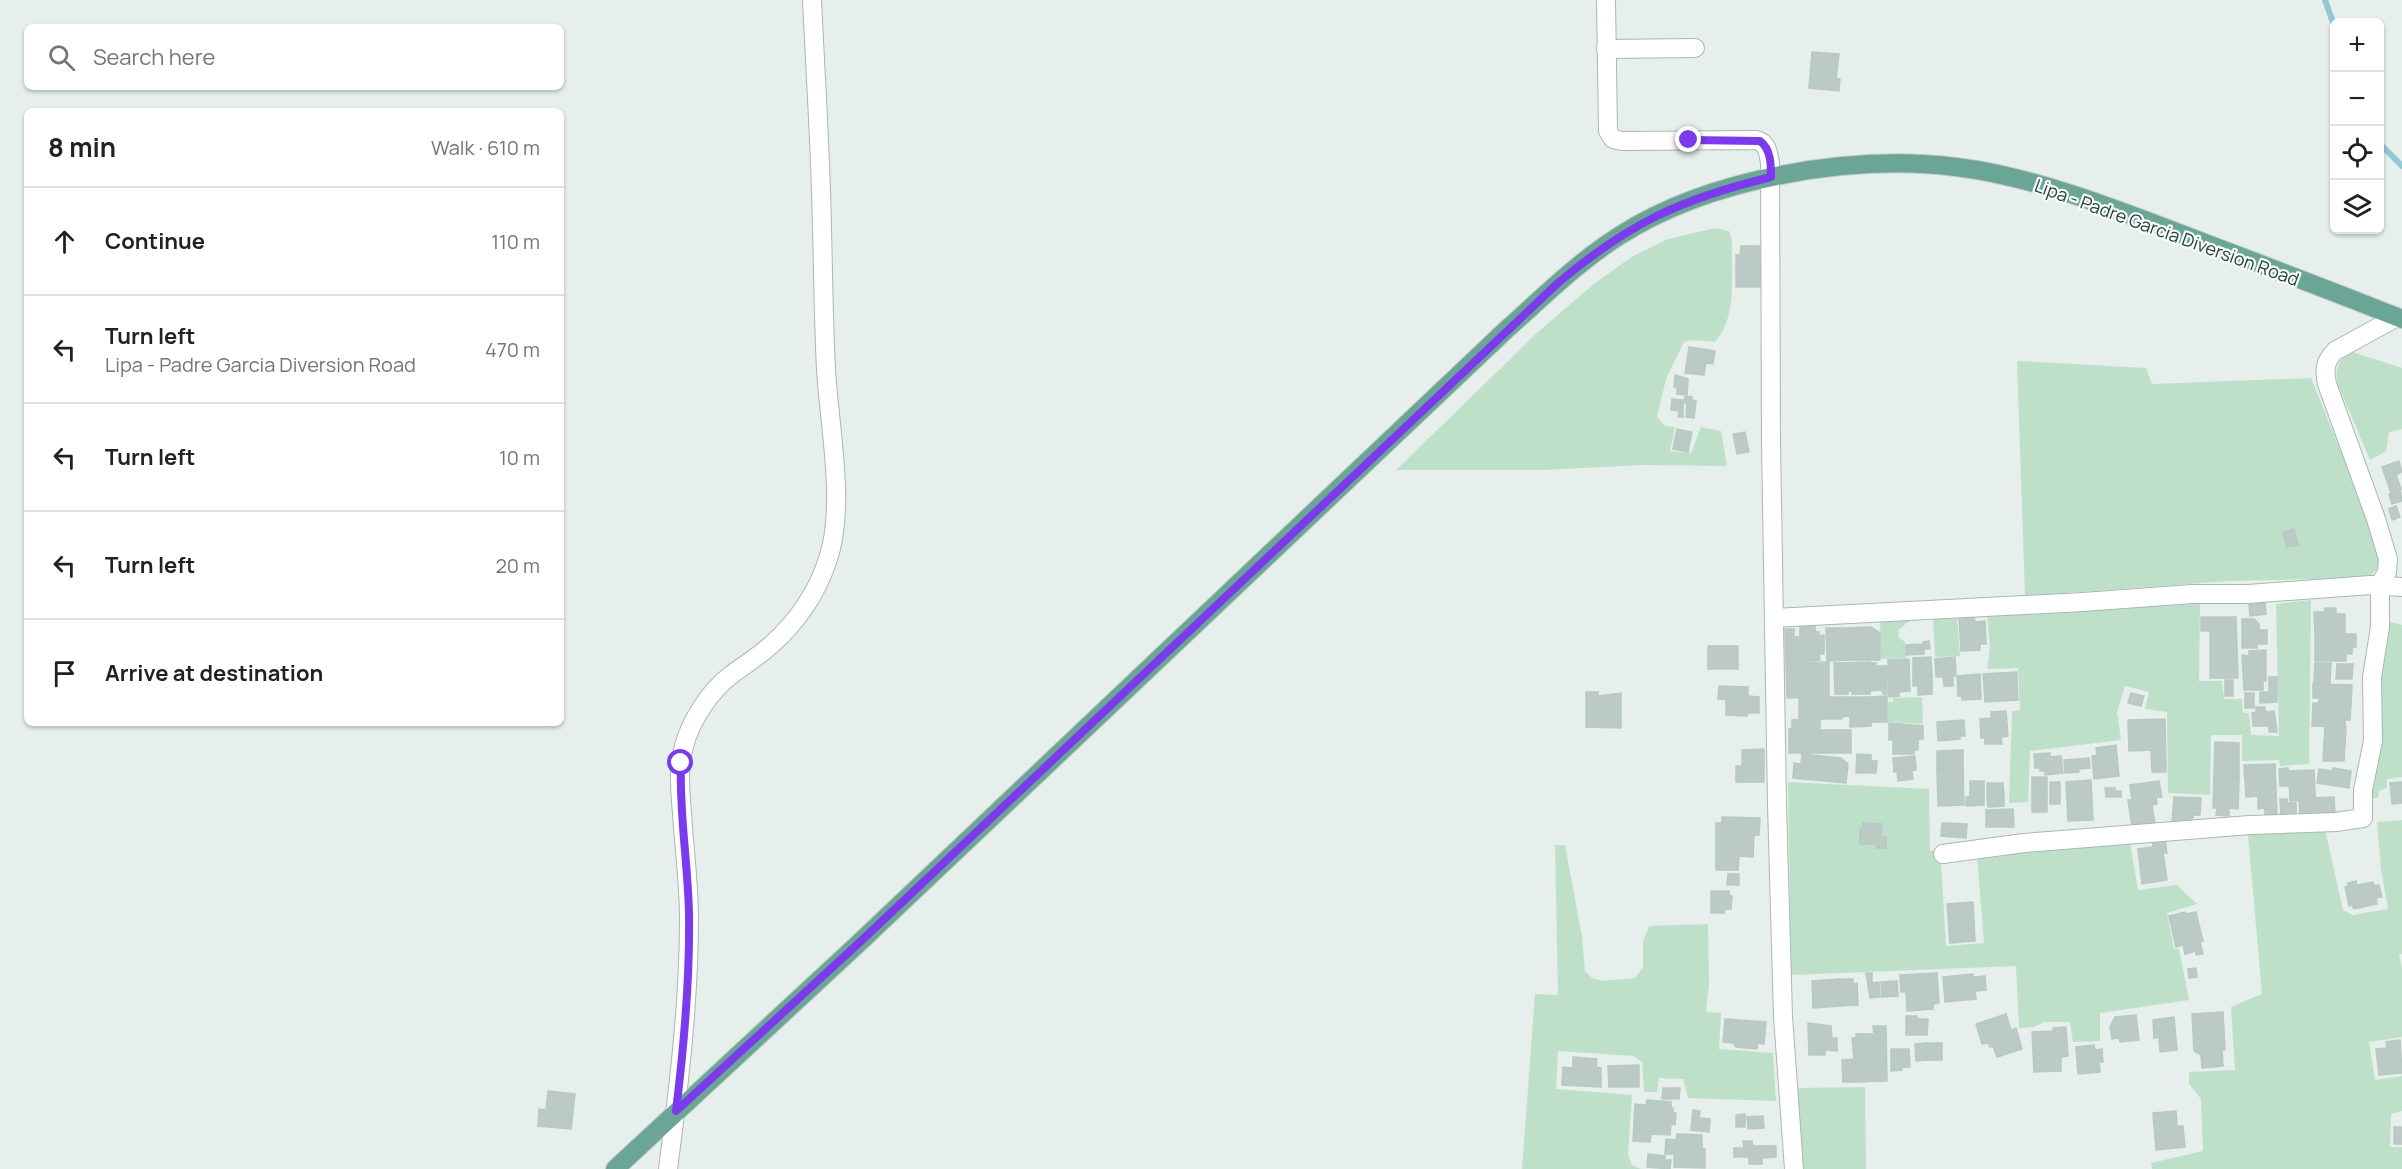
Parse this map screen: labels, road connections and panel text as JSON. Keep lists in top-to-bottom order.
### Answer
{
  "streets": {
    "main road": ["Lipa - Padre Garcia Diversion Road"]
  },
  "page": {
    "map_buttons": ["+", "−"],
    "search": "Search here",
    "heading": ["8 min", "Walk · 610 m"],
    "list": [
      ["Continue", "110 m"],
      ["Turn left", "Lipa - Padre Garcia Diversion Road", "470 m"],
      ["Turn left", "10 m"],
      ["Turn left", "20 m"],
      "Arrive at destination"
    ]
  }
}
